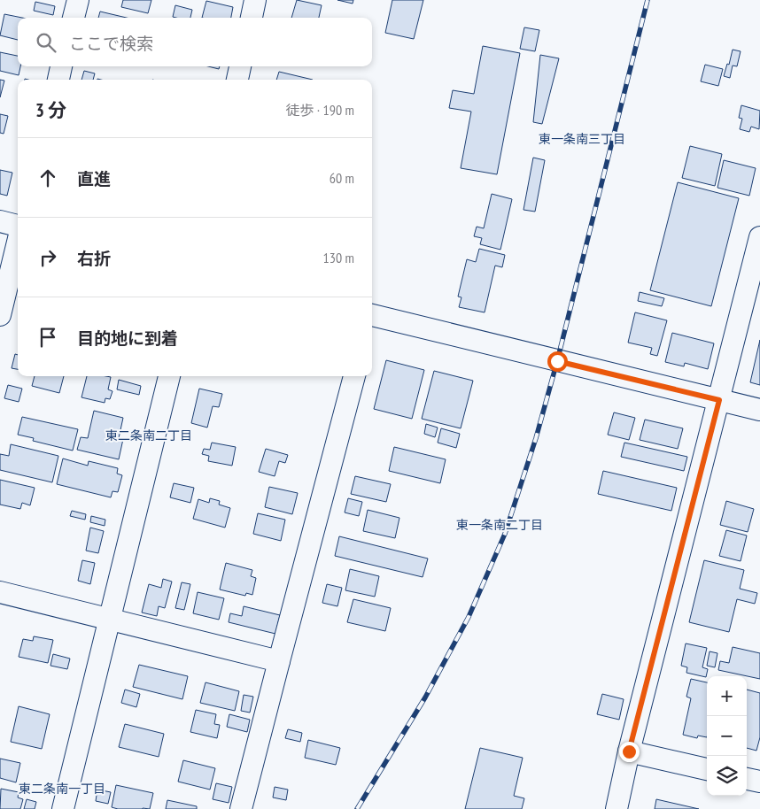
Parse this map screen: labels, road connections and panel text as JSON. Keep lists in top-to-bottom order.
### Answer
{
  "districts": [
    "東一条南三丁目",
    "東二条南二丁目",
    "東一条南二丁目",
    "東二条南一丁目"
  ],
  "page": {
    "search": "ここで検索",
    "heading": ["3 分", "徒歩 · 190 m"],
    "list": [
      ["直進", "60 m"],
      ["右折", "130 m"],
      "目的地に到着"
    ],
    "map_buttons": ["+", "−"]
  }
}
